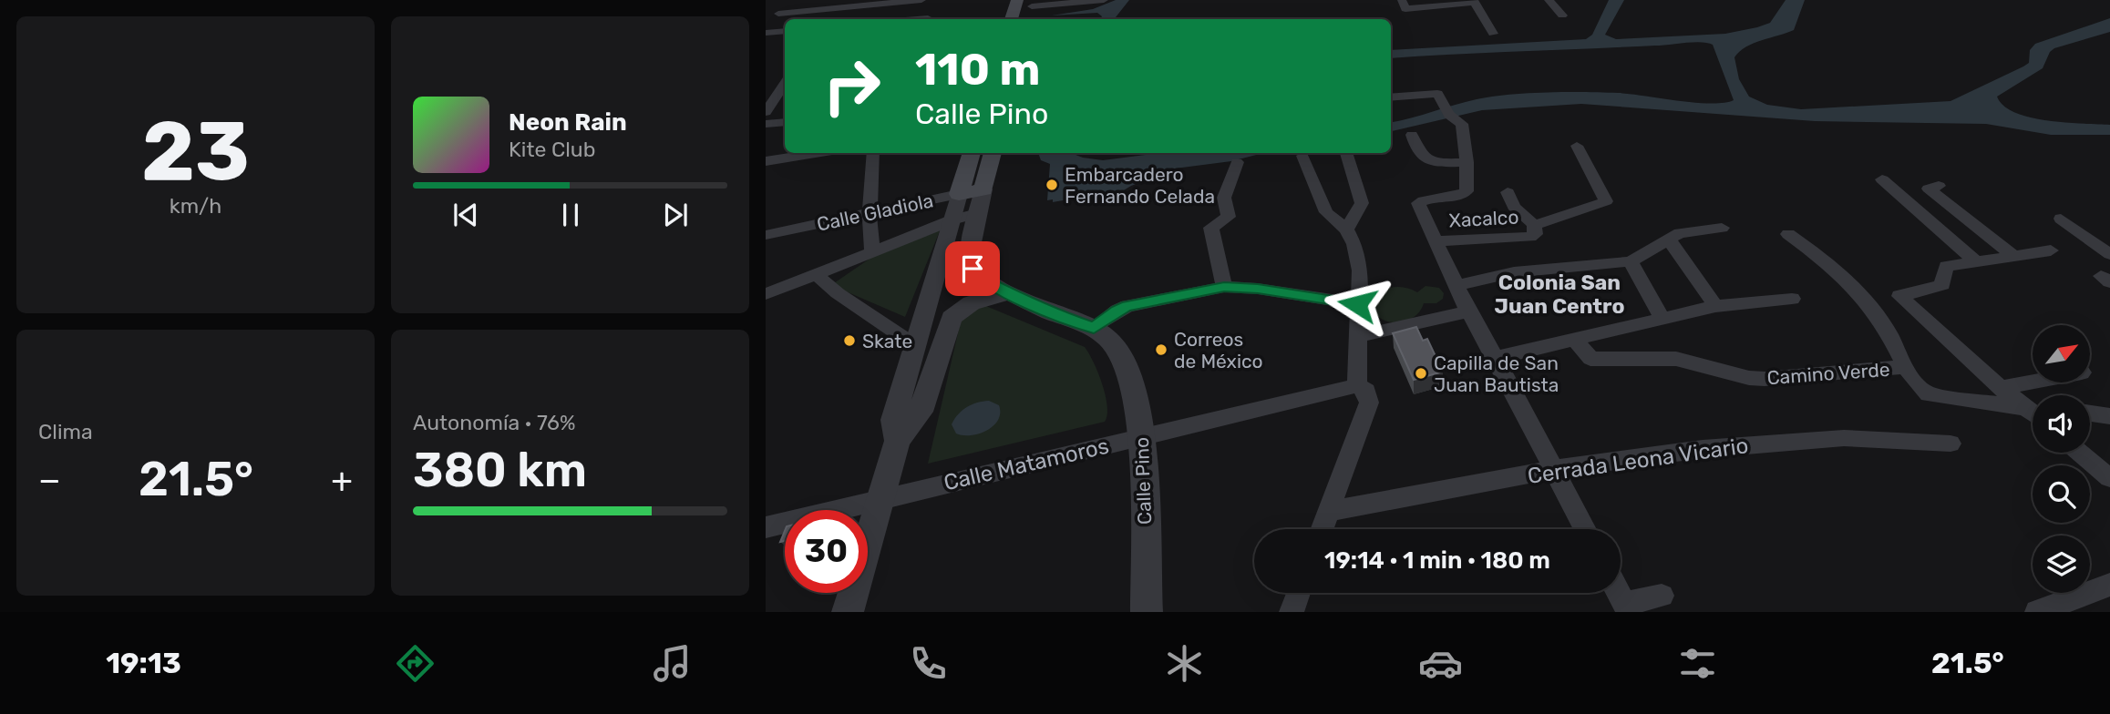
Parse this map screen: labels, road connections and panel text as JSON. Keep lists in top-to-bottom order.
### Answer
{
  "streets": {
    "main road": ["Calle Gladiola"],
    "street": [
      "Xacalco",
      "Camino Verde",
      "Cerrada Leona Vicario",
      "Calle Matamoros",
      "Calle Pino"
    ]
  },
  "crossings": [
    ["Calle Gladiola", "Calle Pino"],
    ["Calle Matamoros", "Calle Pino"]
  ],
  "districts": ["Colonia San Juan Centro"],
  "places": [
    "Embarcadero Fernando Celada",
    "Skate",
    "Correos de México",
    "Capilla de San Juan Bautista"
  ],
  "north": "top right",
  "page": {
    "tile": [
      ["23", "km/h"],
      "Clima",
      ["Autonomía · 76%", "380 km"]
    ],
    "turn": ["110 m", "Calle Pino"],
    "song": ["Neon Rain", "Kite Club"],
    "heat": ["−", "21.5°", "+"],
    "limit": "30",
    "trip": "19:14 · 1 min · 180 m",
    "tabs": ["19:13", "21.5°"]
  }
}
